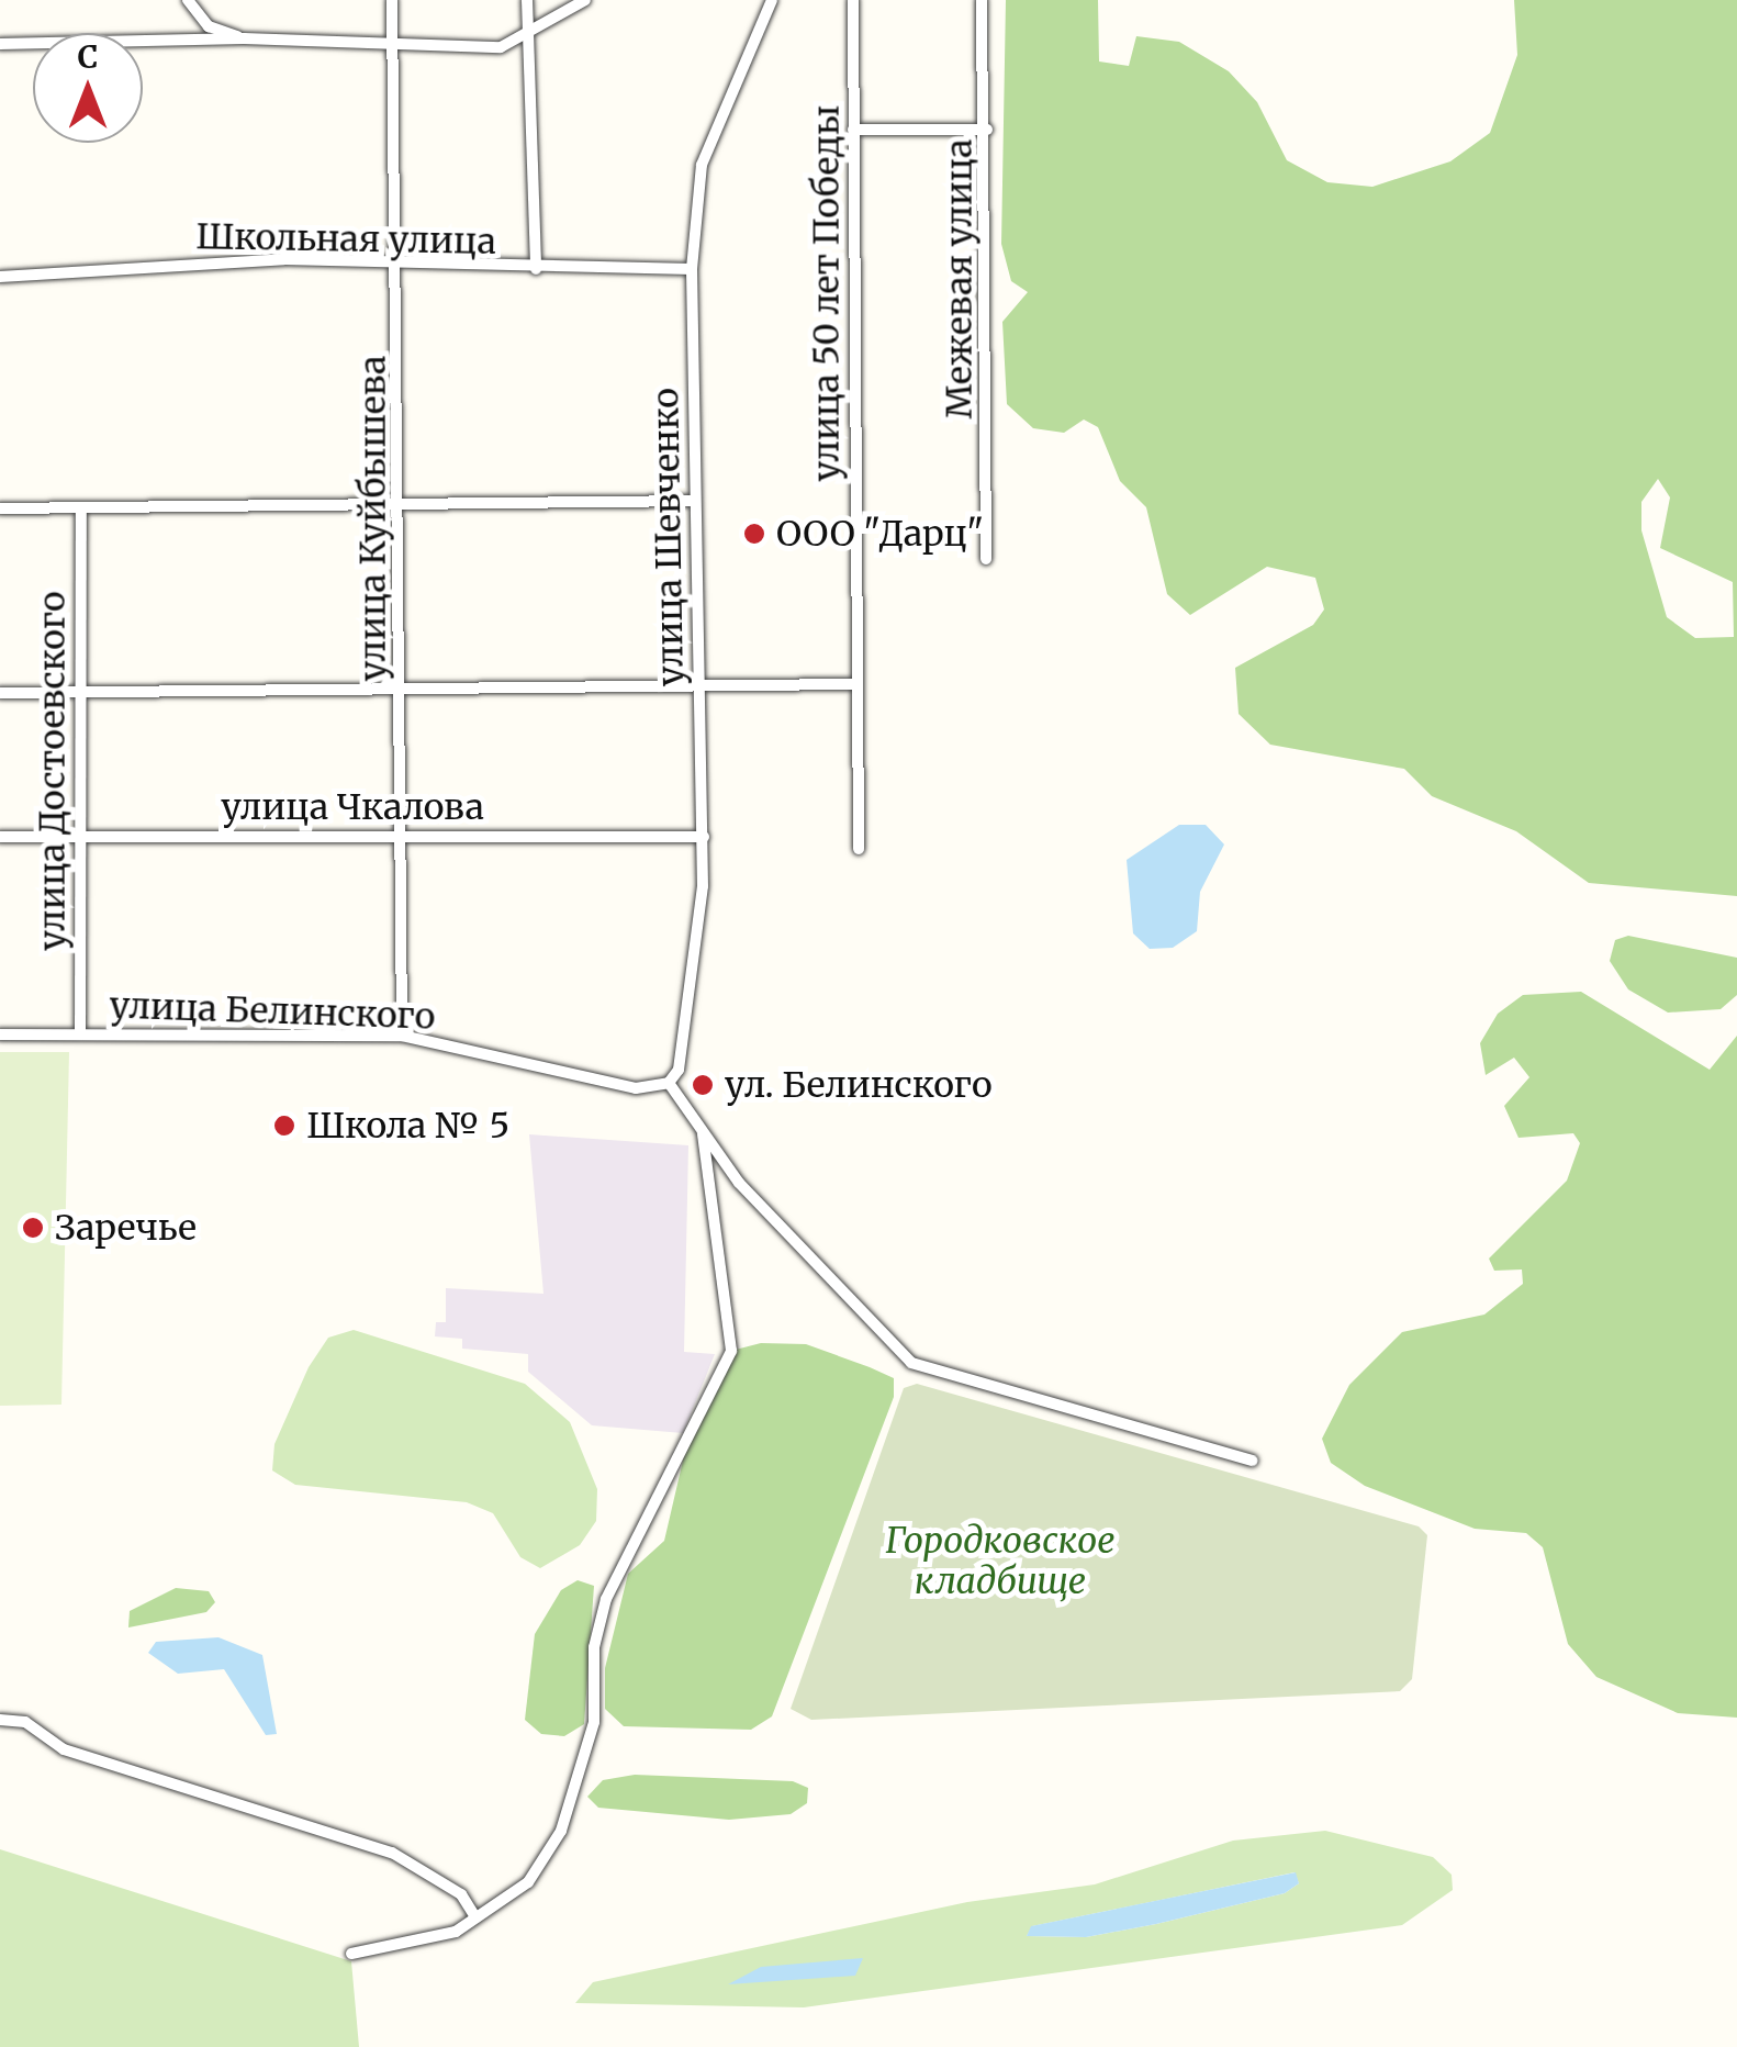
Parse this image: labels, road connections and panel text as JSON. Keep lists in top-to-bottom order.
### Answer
{
  "streets": {
    "street": [
      "Школьная улица",
      "Межевая улица",
      "улица 50 лет Победы",
      "улица Куйбышева",
      "улица Шевченко",
      "улица Достоевского",
      "улица Чкалова",
      "улица Белинского"
    ]
  },
  "crossings": [
    ["Школьная улица", "улица Куйбышева"],
    ["Школьная улица", "улица Шевченко"],
    ["улица Куйбышева", "улица Чкалова"],
    ["улица Куйбышева", "улица Белинского"],
    ["улица Шевченко", "улица Чкалова"],
    ["улица Шевченко", "улица Белинского"],
    ["улица Достоевского", "улица Чкалова"],
    ["улица Достоевского", "улица Белинского"]
  ],
  "parks": ["Городковское кладбище"],
  "places": [
    "ООО \"Дарц\"",
    "ул. Белинского",
    "Школа № 5",
    "Заречье"
  ],
  "north": "top"
}
